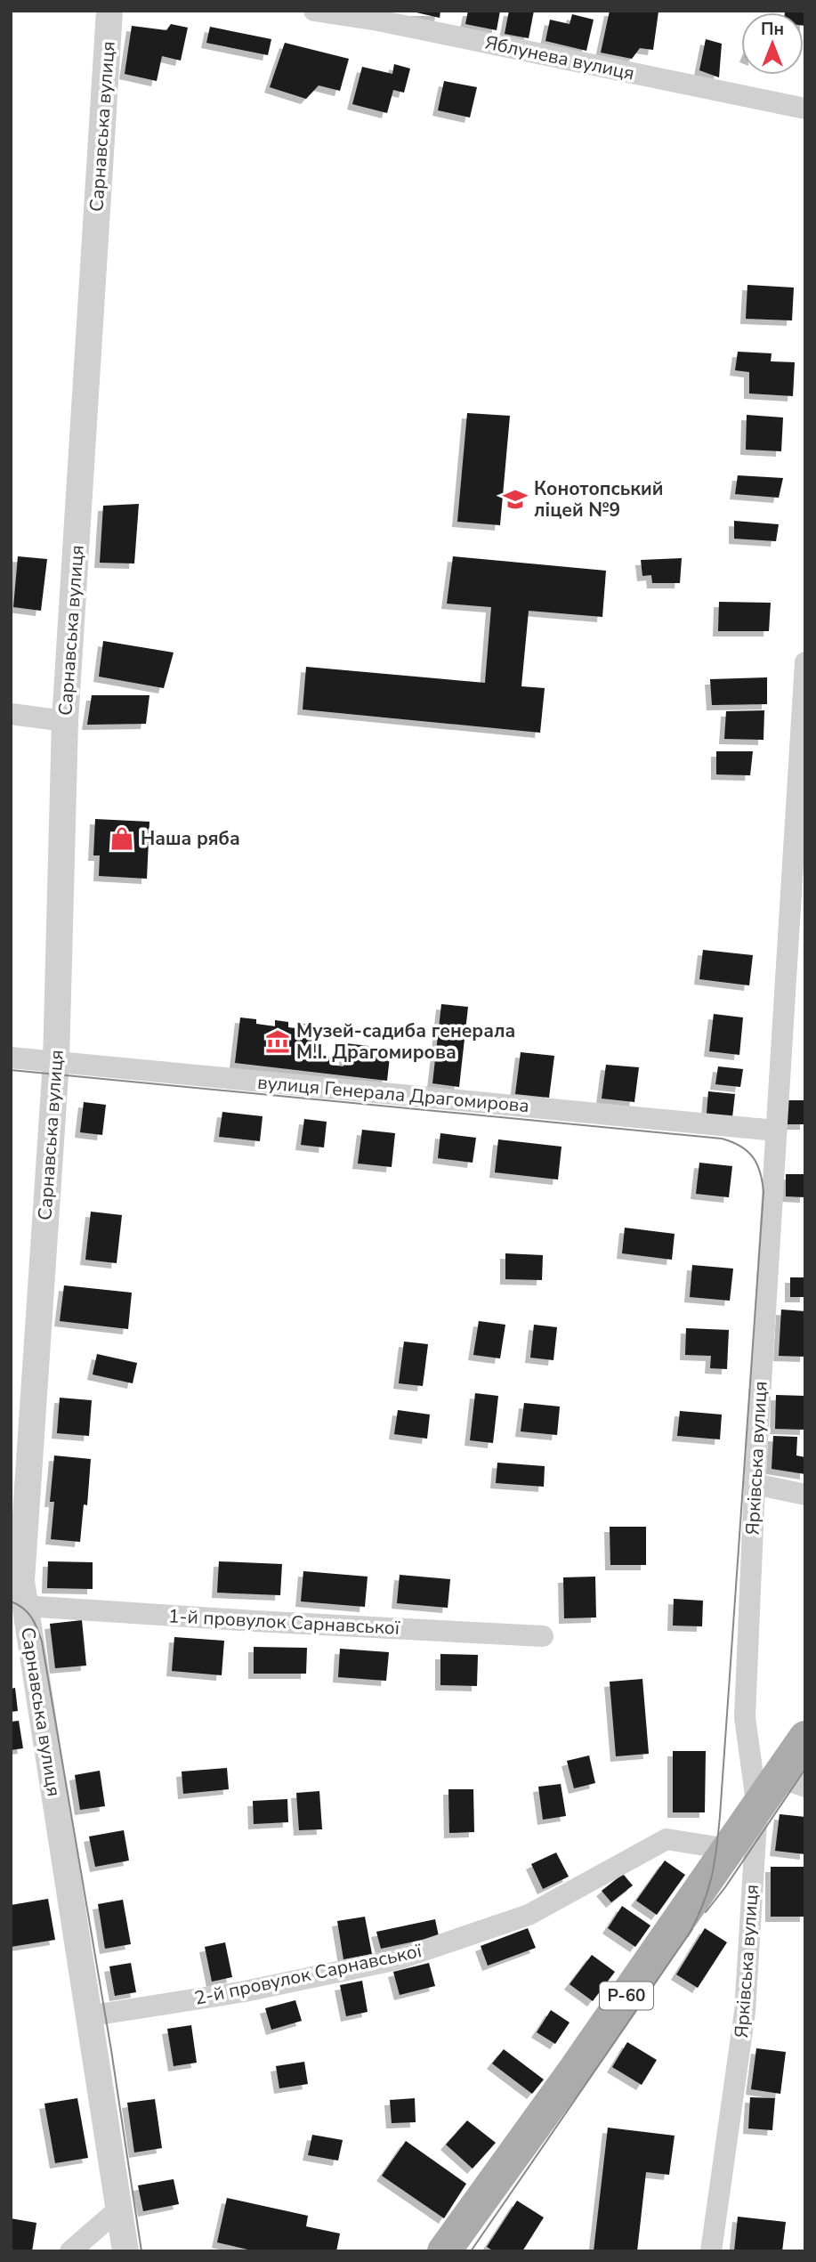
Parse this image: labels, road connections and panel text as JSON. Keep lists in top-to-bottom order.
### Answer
{
  "streets": {
    "main road": ["Р-60"],
    "street": [
      "Яблунева вулиця",
      "Сарнавська вулиця",
      "вулиця Генерала Драгомирова",
      "Ярківська вулиця",
      "1-й провулок Сарнавської",
      "2-й провулок Сарнавської"
    ]
  },
  "crossings": [
    ["Сарнавська вулиця", "вулиця Генерала Драгомирова"],
    ["Сарнавська вулиця", "1-й провулок Сарнавської"],
    ["Сарнавська вулиця", "2-й провулок Сарнавської"],
    ["вулиця Генерала Драгомирова", "Ярківська вулиця"],
    ["Ярківська вулиця", "Р-60"],
    ["2-й провулок Сарнавської", "Р-60"]
  ],
  "places": {
    "school or university": ["Конотопський ліцей №9"],
    "shop": ["Наша ряба"],
    "museum": ["Музей-садиба генерала М.І. Драгомирова"]
  },
  "north": "top"
}
